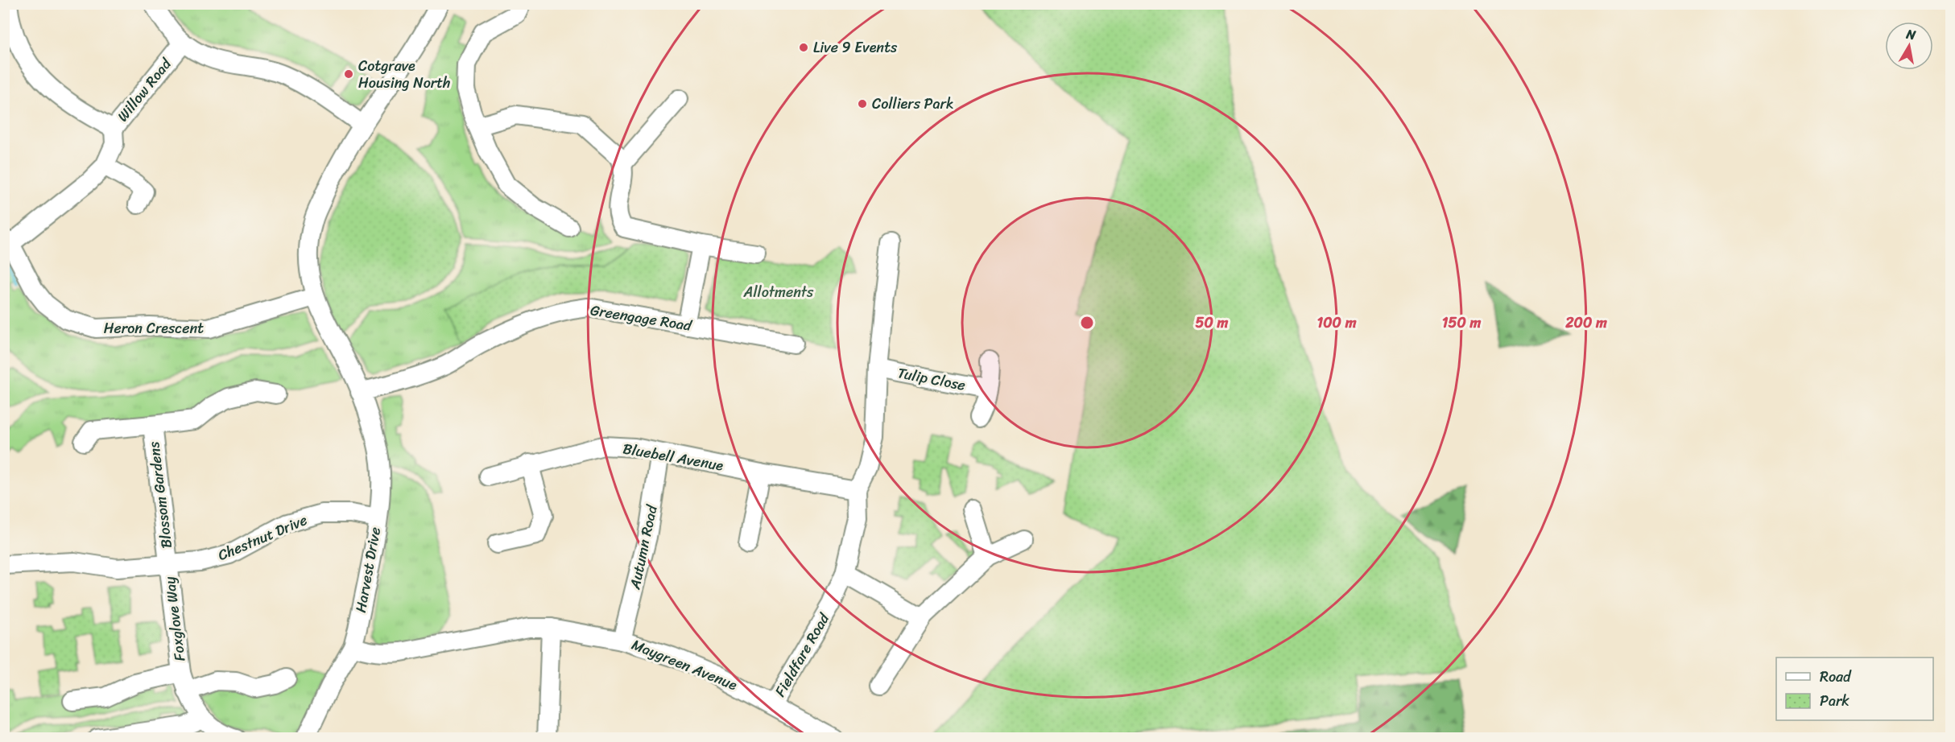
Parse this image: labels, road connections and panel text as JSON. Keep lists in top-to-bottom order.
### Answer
{
  "streets": {
    "street": [
      "Willow Road",
      "Greengage Road",
      "Heron Crescent",
      "Tulip Close",
      "Bluebell Avenue",
      "Blossom Gardens",
      "Chestnut Drive",
      "Autumn Road",
      "Harvest Drive",
      "Foxglove Way",
      "Fieldfare Road",
      "Maygreen Avenue"
    ]
  },
  "crossings": [
    ["Willow Road", "Heron Crescent"],
    ["Greengage Road", "Harvest Drive"],
    ["Heron Crescent", "Harvest Drive"],
    ["Bluebell Avenue", "Autumn Road"],
    ["Bluebell Avenue", "Fieldfare Road"],
    ["Blossom Gardens", "Chestnut Drive"],
    ["Blossom Gardens", "Foxglove Way"],
    ["Chestnut Drive", "Harvest Drive"],
    ["Chestnut Drive", "Foxglove Way"],
    ["Autumn Road", "Maygreen Avenue"],
    ["Harvest Drive", "Maygreen Avenue"],
    ["Fieldfare Road", "Maygreen Avenue"]
  ],
  "parks": ["Allotments"],
  "places": ["Live 9 Events", "Cotgrave Housing North", "Colliers Park"],
  "legend": ["Road", "Park"],
  "north": "top",
  "rings": [
    "50 m",
    "100 m",
    "150 m",
    "200 m"
  ]
}
